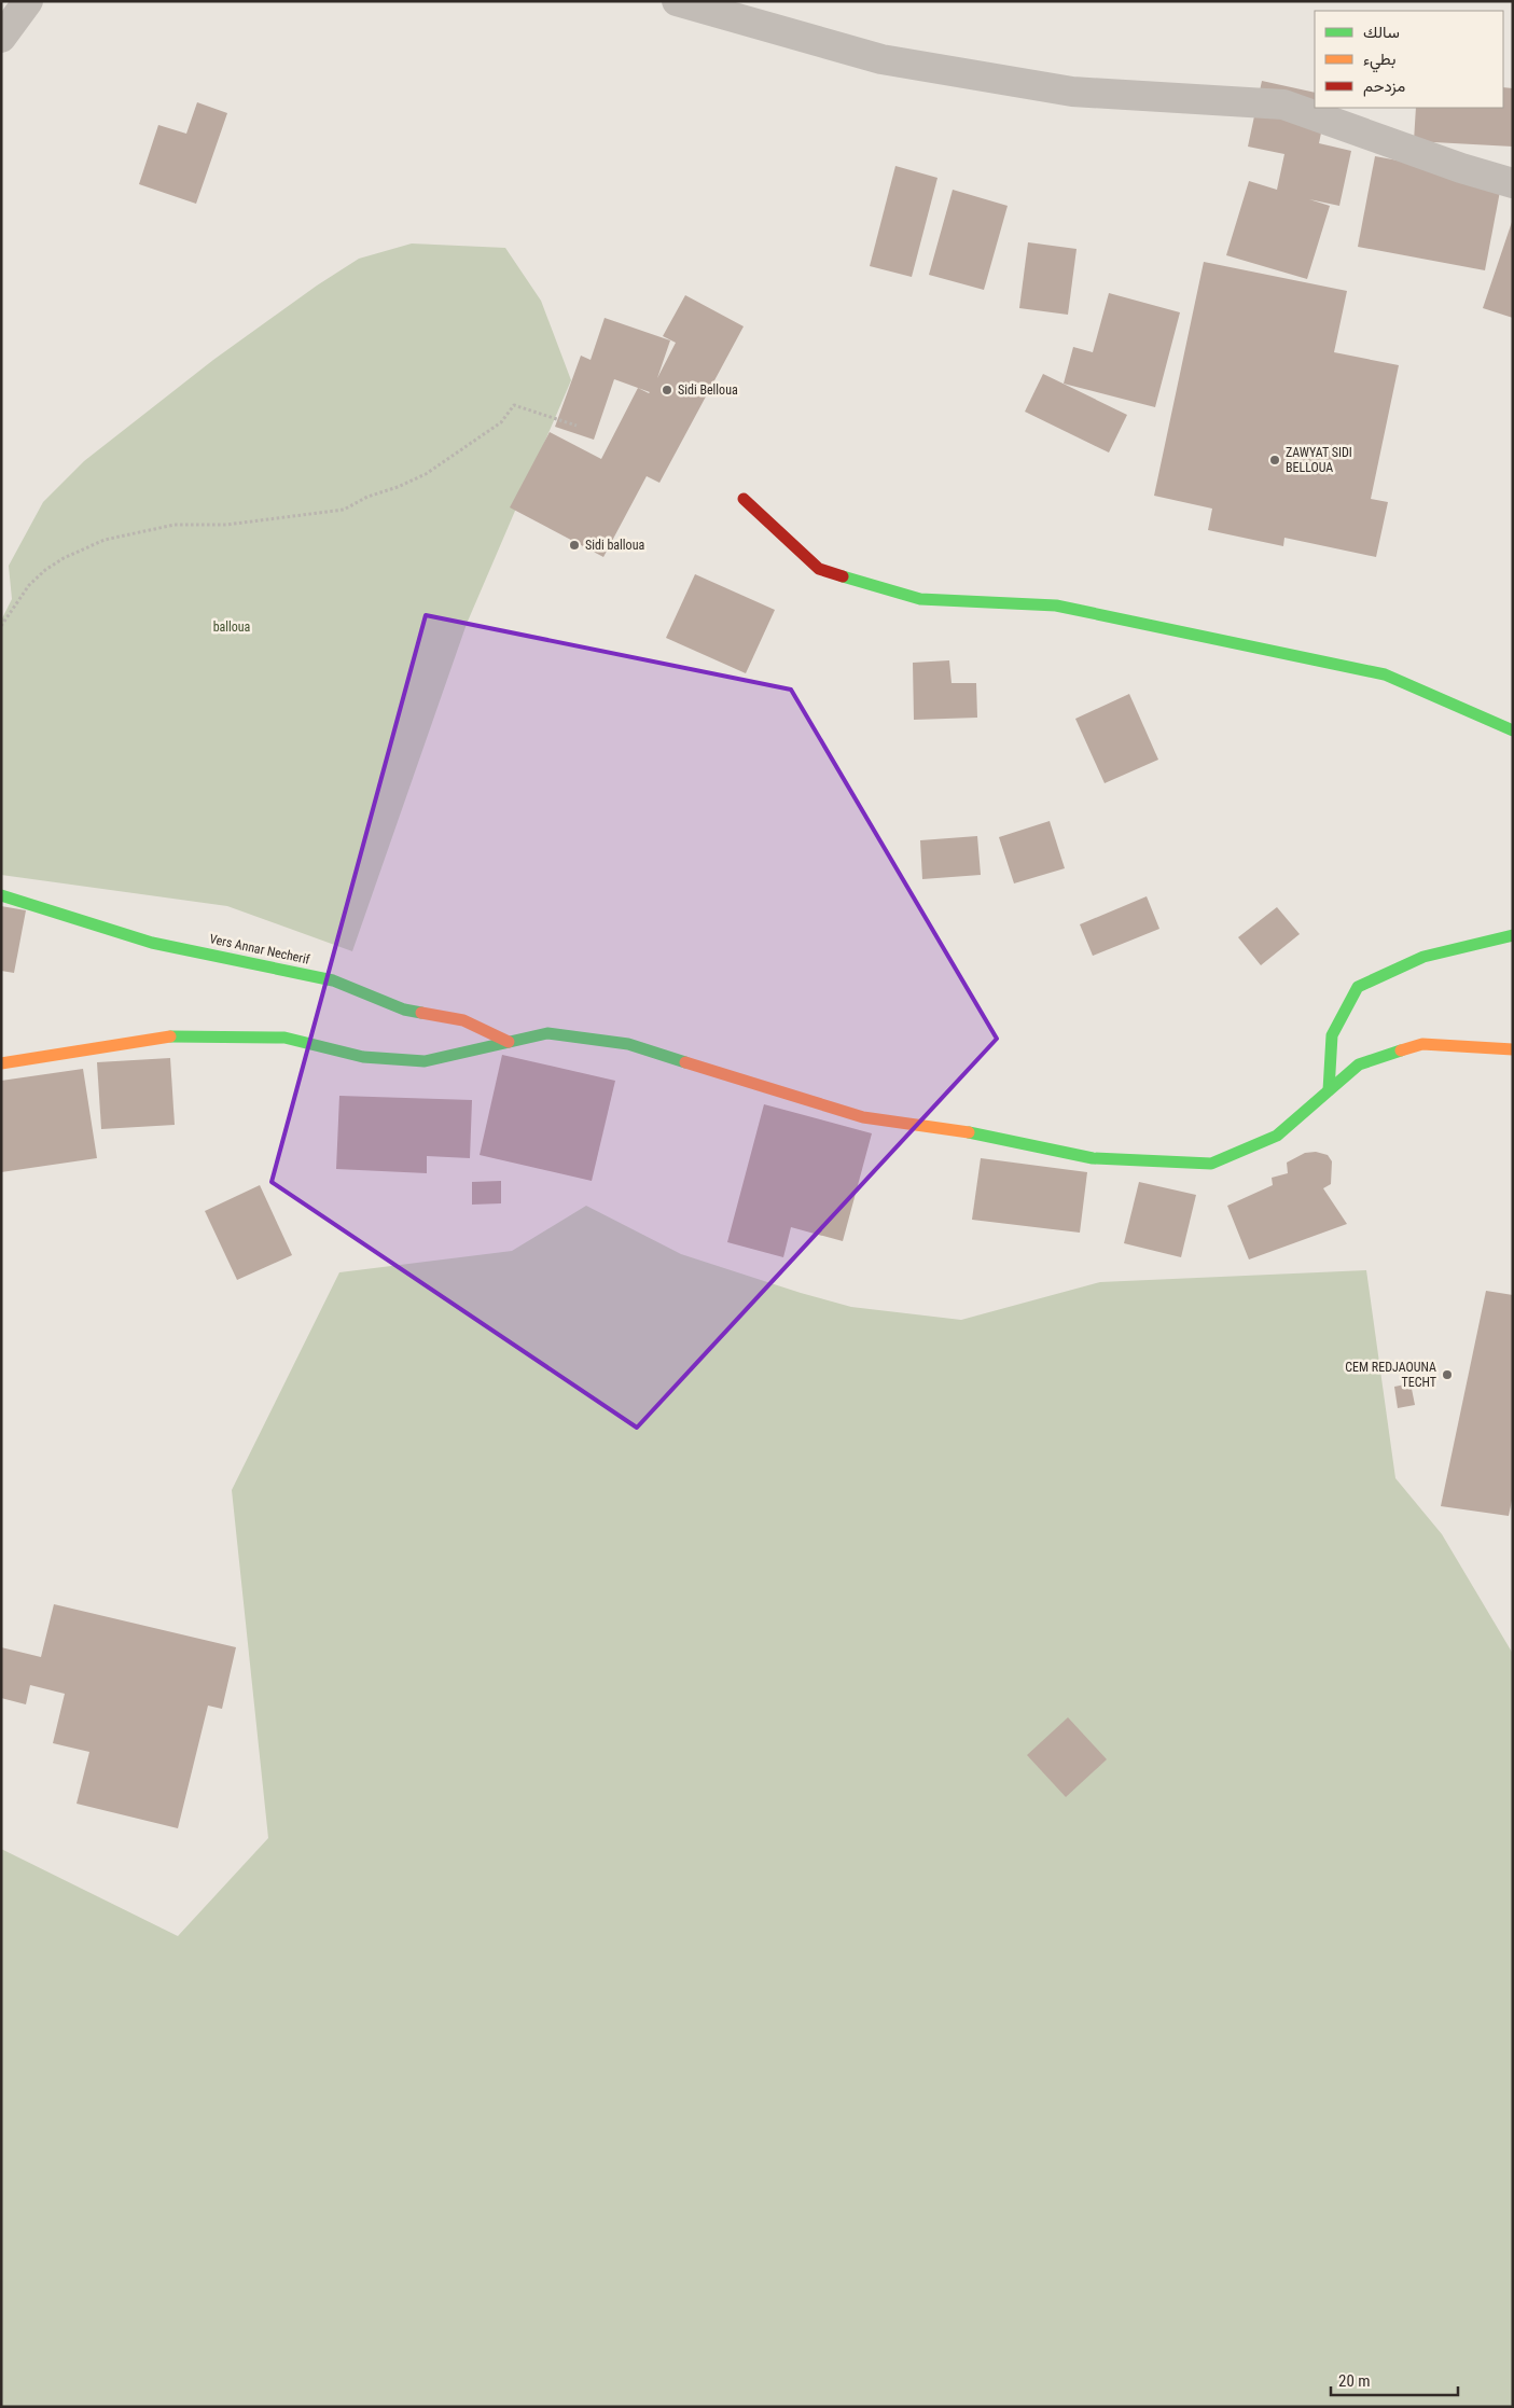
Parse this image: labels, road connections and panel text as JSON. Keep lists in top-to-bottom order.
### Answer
{
  "streets": {
    "street": ["Vers Annar Necherif"]
  },
  "parks": ["balloua"],
  "places": [
    "Sidi Belloua",
    "ZAWYAT SIDI BELLOUA",
    "Sidi balloua",
    "CEM REDJAOUNA TECHT"
  ],
  "legend": ["سالك", "بطيء", "مزدحم"],
  "scale_bar": "20 m"
}
